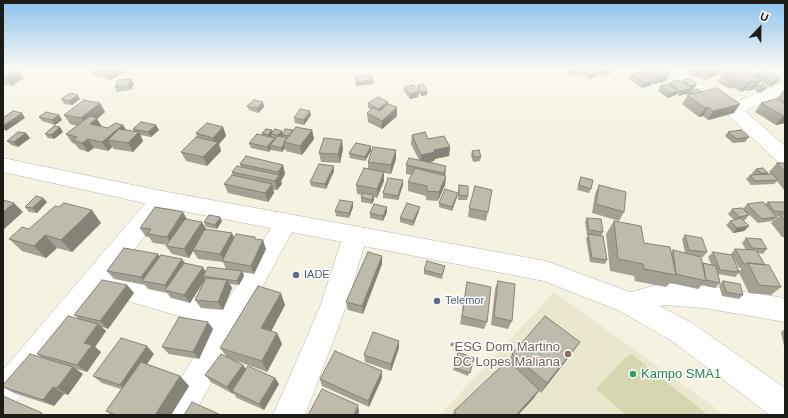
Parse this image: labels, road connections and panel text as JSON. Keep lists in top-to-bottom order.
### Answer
{
  "places": [
    "IADE",
    "Telemor",
    "*ESG Dom Martino DC Lopes Maliana",
    "Kampo SMA1"
  ],
  "north": "top"
}
